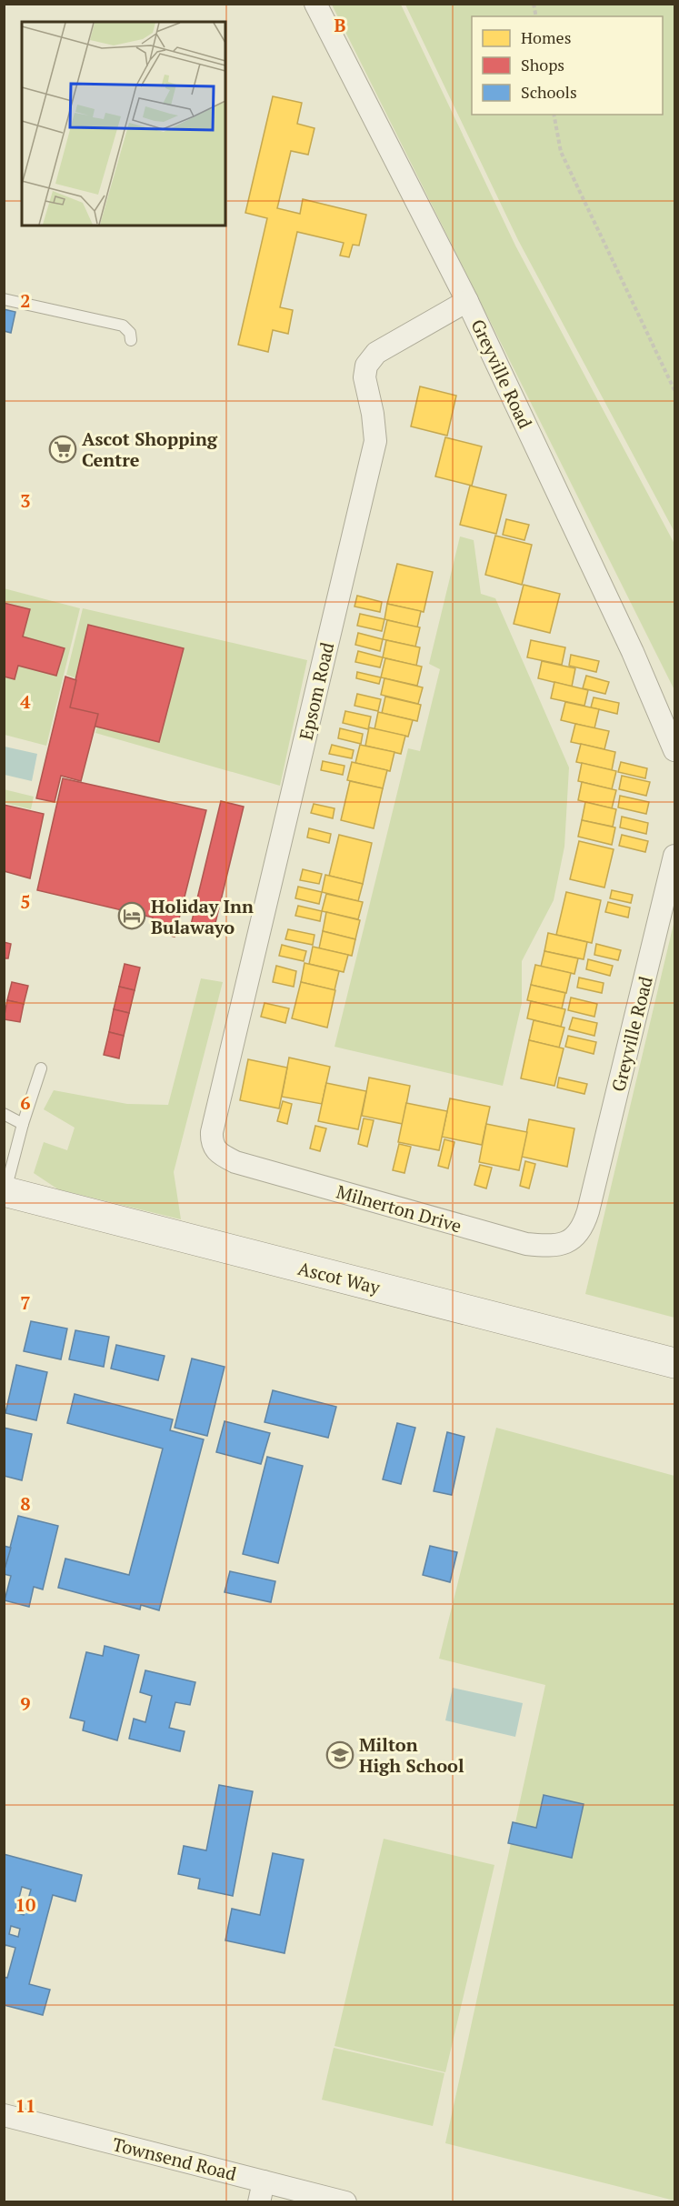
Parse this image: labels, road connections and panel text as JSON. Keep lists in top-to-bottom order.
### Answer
{
  "streets": {
    "main road": ["Ascot Way"],
    "street": [
      "Greyville Road",
      "Epsom Road",
      "Milnerton Drive",
      "Townsend Road"
    ]
  },
  "crossings": [
    ["Greyville Road", "Epsom Road"],
    ["Greyville Road", "Milnerton Drive"],
    ["Epsom Road", "Milnerton Drive"]
  ],
  "places": {
    "supermarket": ["Ascot Shopping Centre"],
    "hotel": ["Holiday Inn Bulawayo"],
    "school or university": ["Milton High School"]
  },
  "legend": ["Homes", "Shops", "Schools"],
  "grid": {
    "columns": ["B"],
    "rows": [
      "2",
      "3",
      "4",
      "5",
      "6",
      "7",
      "8",
      "9",
      "10",
      "11"
    ]
  }
}
